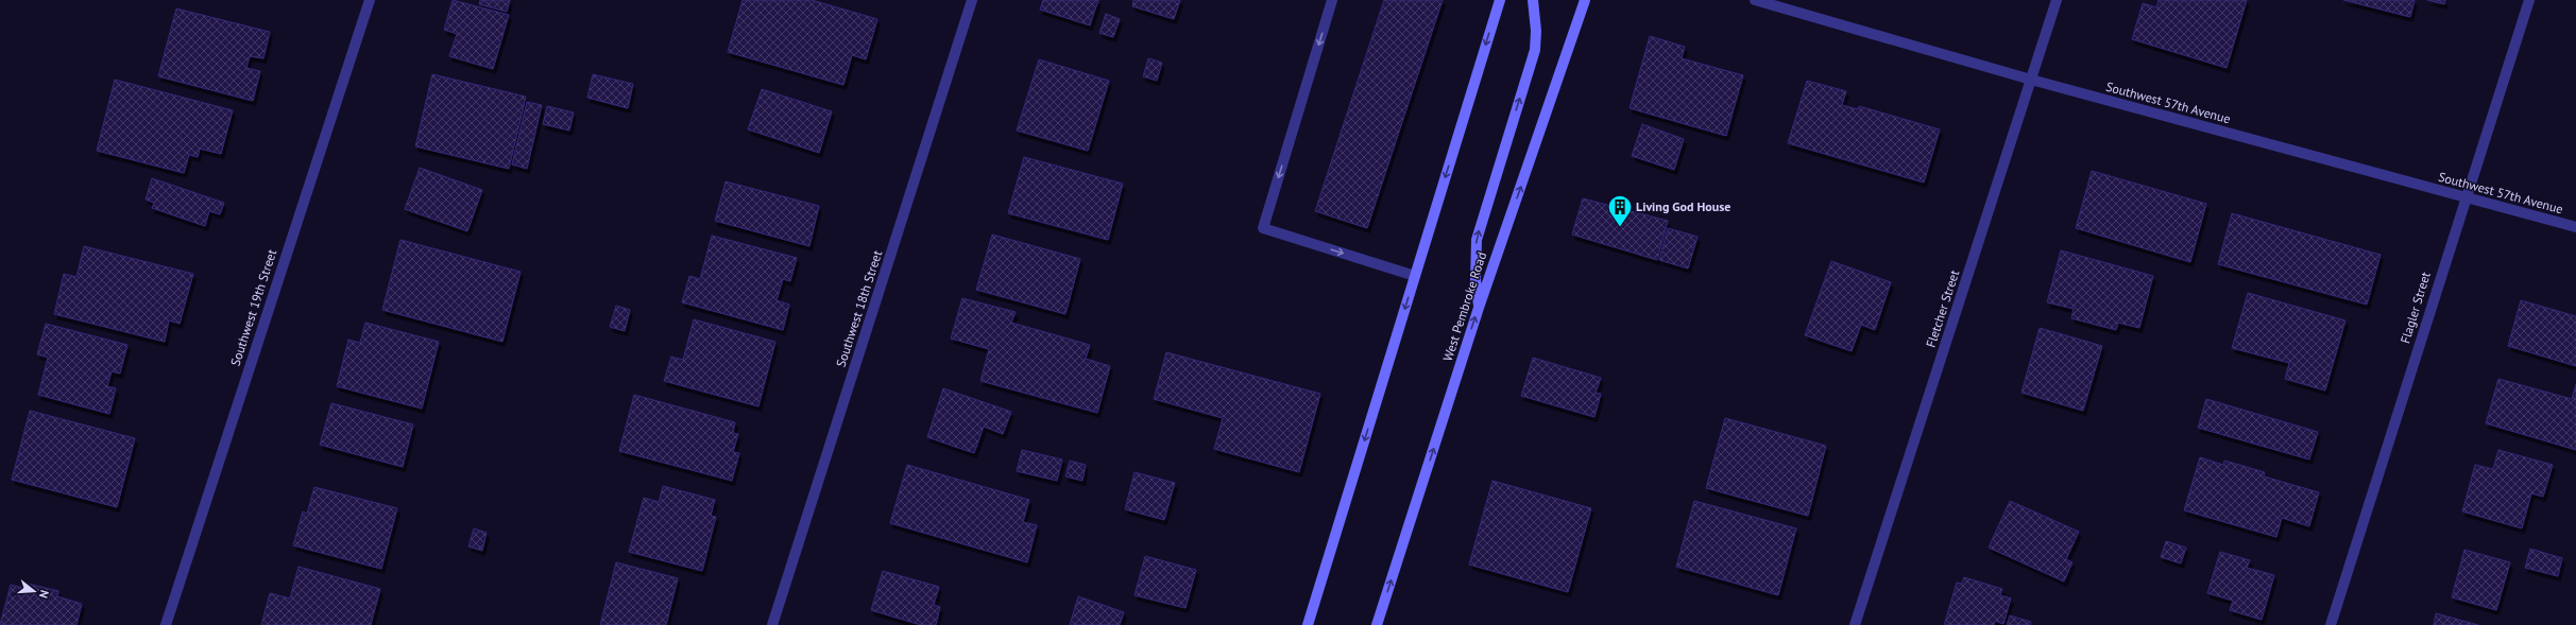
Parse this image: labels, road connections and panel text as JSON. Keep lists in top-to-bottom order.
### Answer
{
  "streets": {
    "main road": ["West Pembroke Road"],
    "street": [
      "Southwest 57th Avenue",
      "Southwest 19th Street",
      "Flagler Street",
      "Southwest 18th Street",
      "Fletcher Street"
    ]
  },
  "crossings": [
    ["Southwest 57th Avenue", "Flagler Street"],
    ["Southwest 57th Avenue", "Fletcher Street"]
  ],
  "places": {
    "building": ["Living God House"]
  },
  "north": "right"
}
